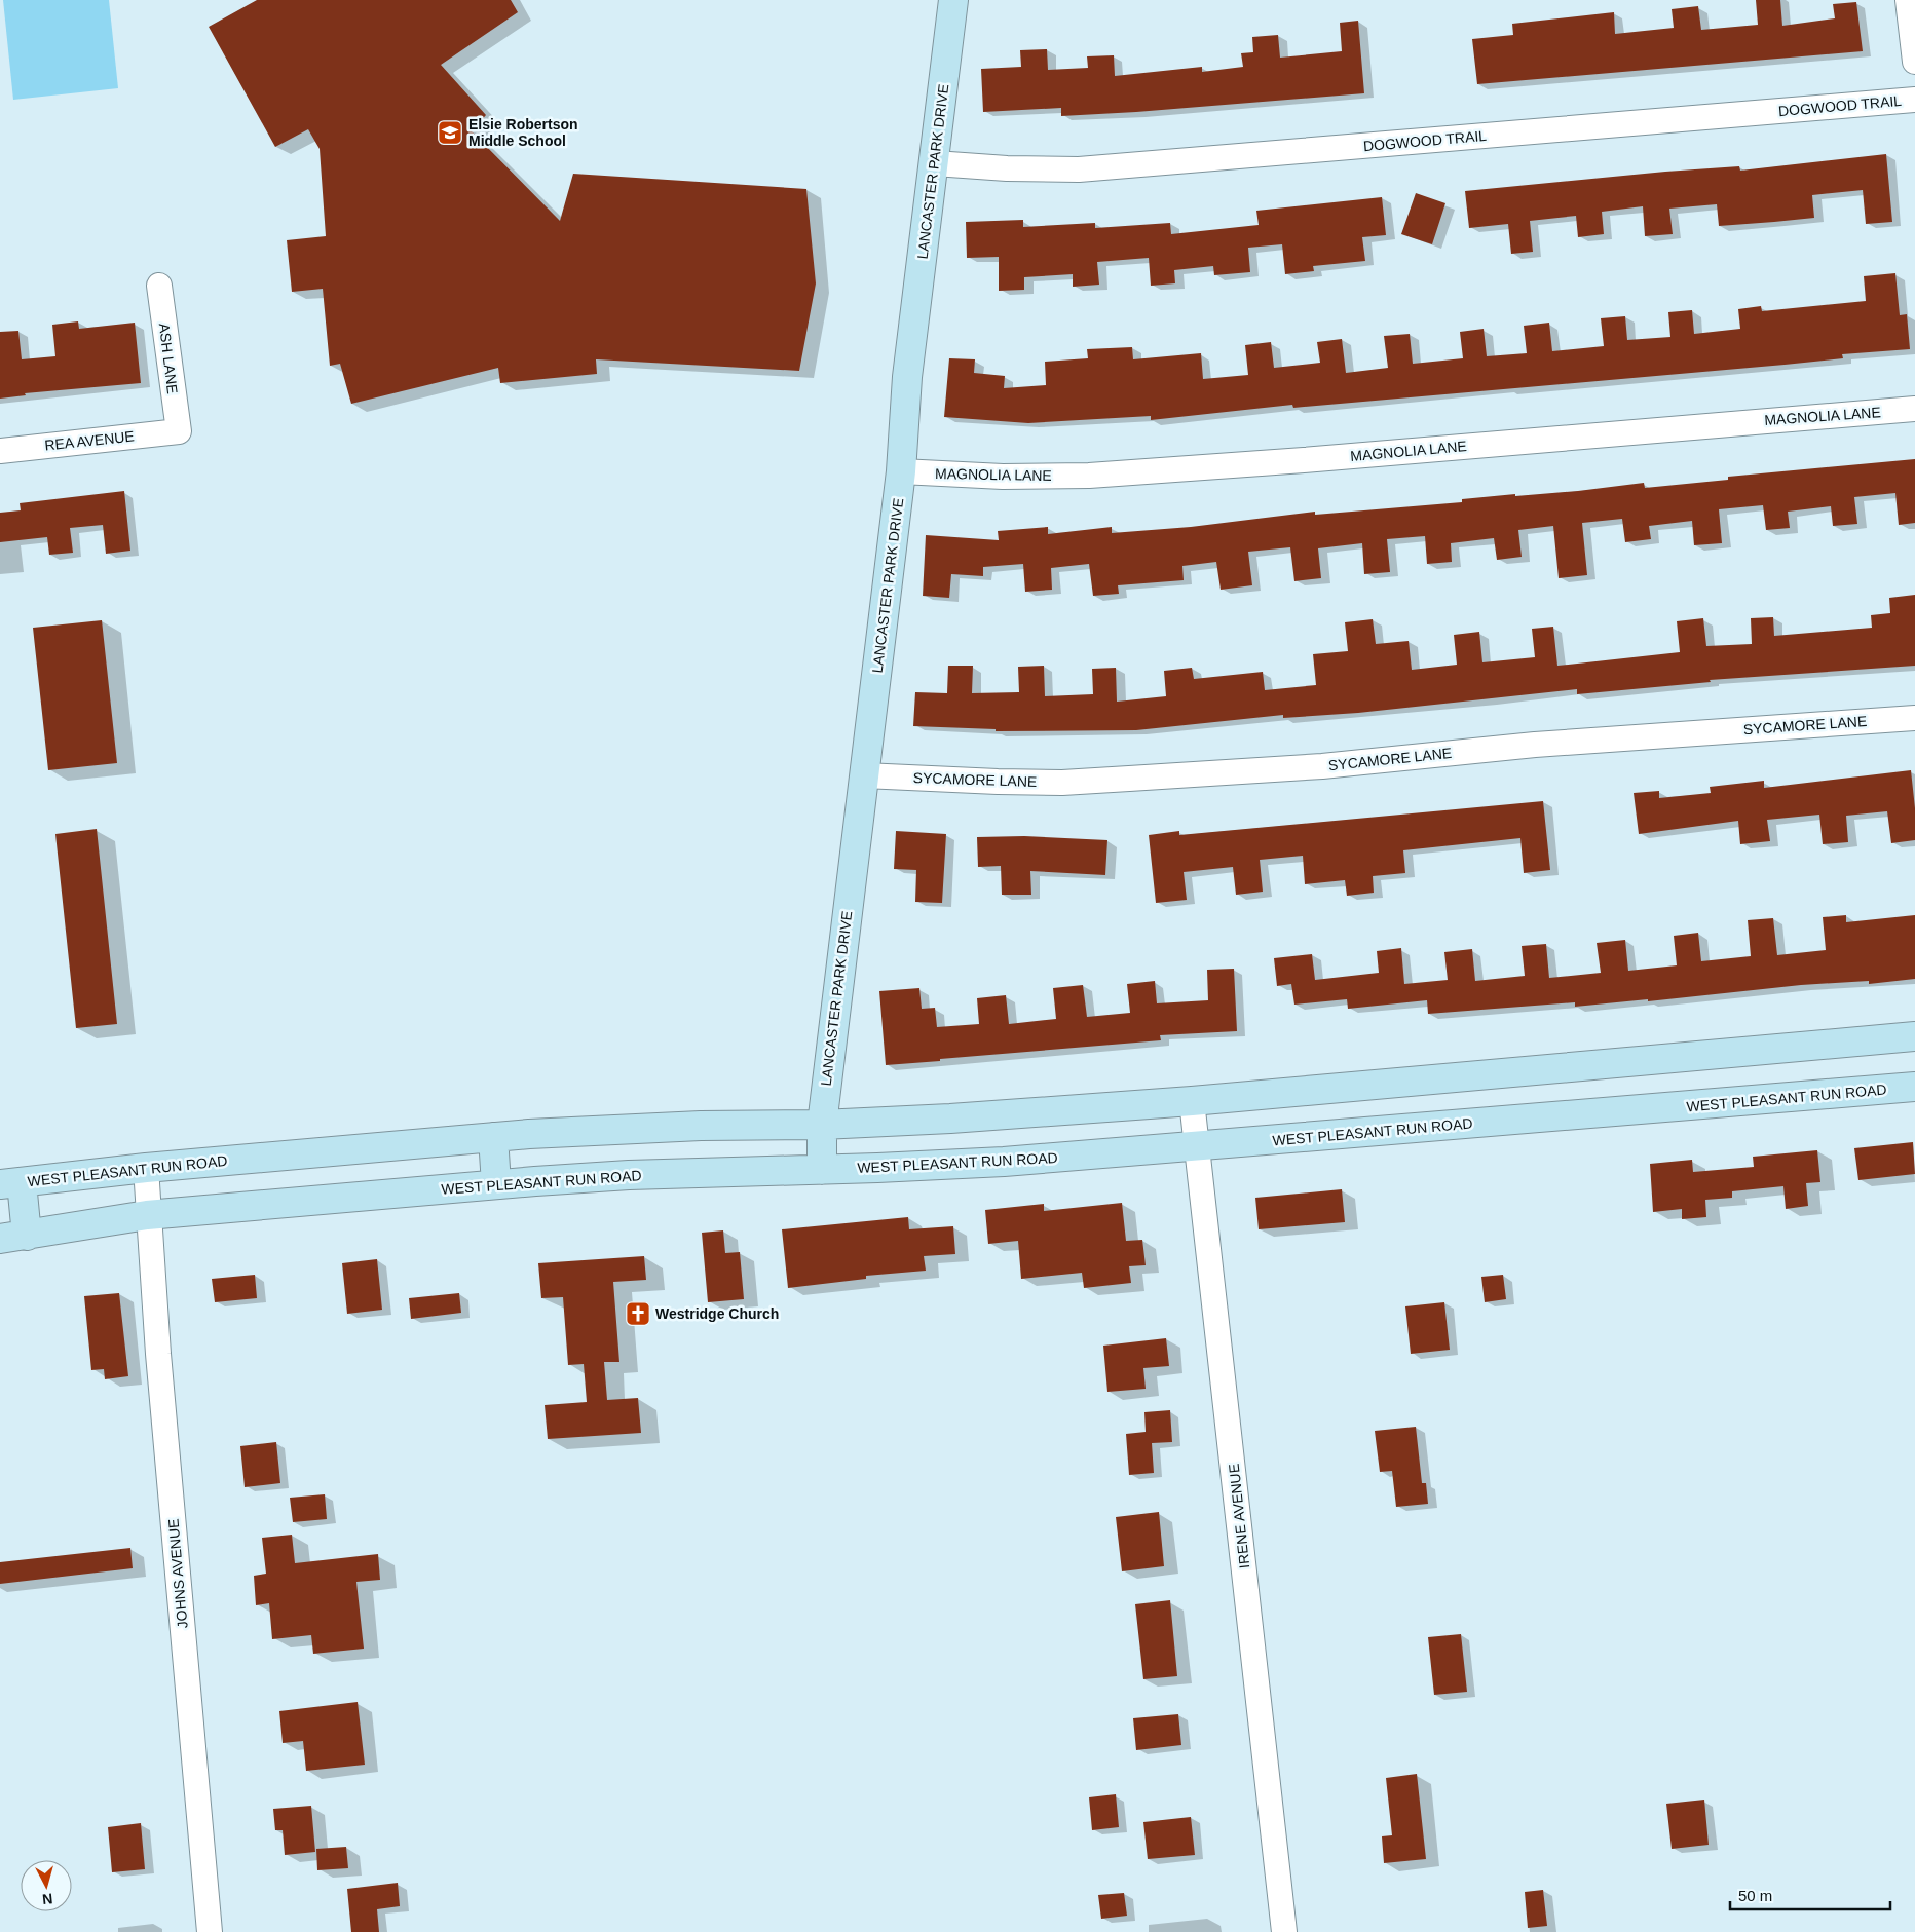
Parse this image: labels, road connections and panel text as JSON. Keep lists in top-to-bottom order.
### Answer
{
  "streets": {
    "main road": ["LANCASTER PARK DRIVE", "WEST PLEASANT RUN ROAD"],
    "street": [
      "DOGWOOD TRAIL",
      "ASH LANE",
      "MAGNOLIA LANE",
      "REA AVENUE",
      "SYCAMORE LANE",
      "IRENE AVENUE",
      "JOHNS AVENUE"
    ]
  },
  "crossings": [
    ["DOGWOOD TRAIL", "LANCASTER PARK DRIVE"],
    ["LANCASTER PARK DRIVE", "MAGNOLIA LANE"],
    ["LANCASTER PARK DRIVE", "SYCAMORE LANE"],
    ["LANCASTER PARK DRIVE", "WEST PLEASANT RUN ROAD"],
    ["ASH LANE", "REA AVENUE"],
    ["WEST PLEASANT RUN ROAD", "IRENE AVENUE"],
    ["WEST PLEASANT RUN ROAD", "JOHNS AVENUE"]
  ],
  "places": {
    "school or university": ["Elsie Robertson Middle School"],
    "church": ["Westridge Church"]
  },
  "scale_bar": "50 m",
  "north": "bottom"
}
